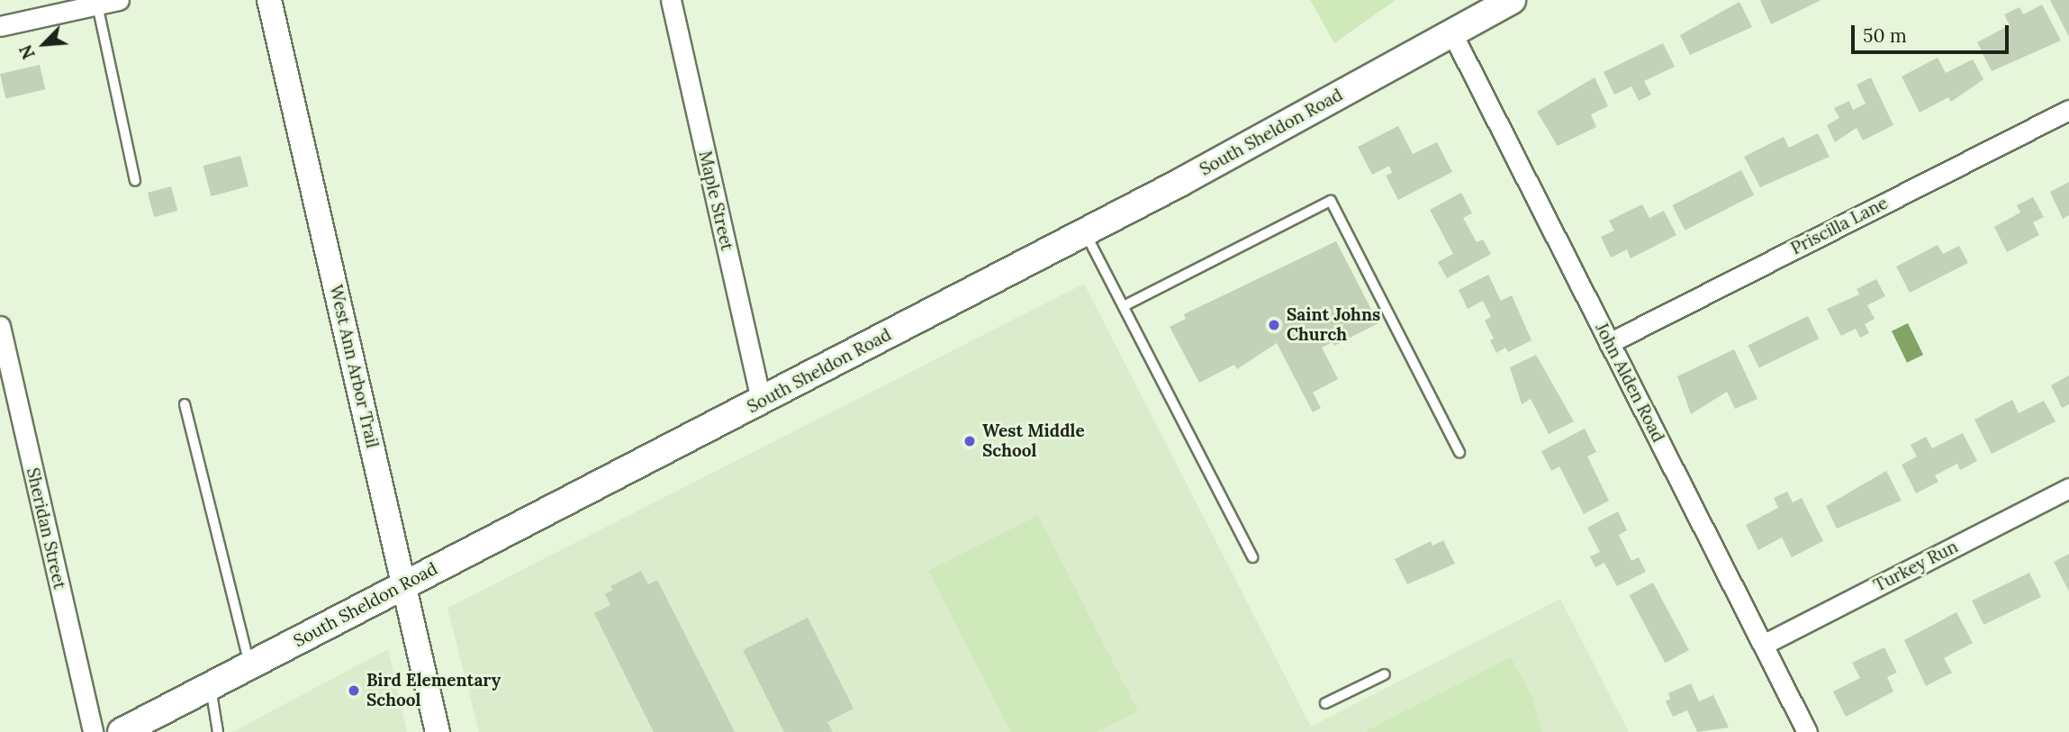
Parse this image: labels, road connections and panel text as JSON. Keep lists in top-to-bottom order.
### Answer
{
  "streets": {
    "main road": ["South Sheldon Road"],
    "street": [
      "Maple Street",
      "Priscilla Lane",
      "West Ann Arbor Trail",
      "John Alden Road",
      "Sheridan Street",
      "Turkey Run"
    ]
  },
  "crossings": [
    ["South Sheldon Road", "Maple Street"],
    ["South Sheldon Road", "West Ann Arbor Trail"],
    ["South Sheldon Road", "John Alden Road"],
    ["Priscilla Lane", "John Alden Road"],
    ["John Alden Road", "Turkey Run"]
  ],
  "places": ["Saint Johns Church", "West Middle School", "Bird Elementary School"],
  "scale_bar": "50 m",
  "north": "bottom left"
}
